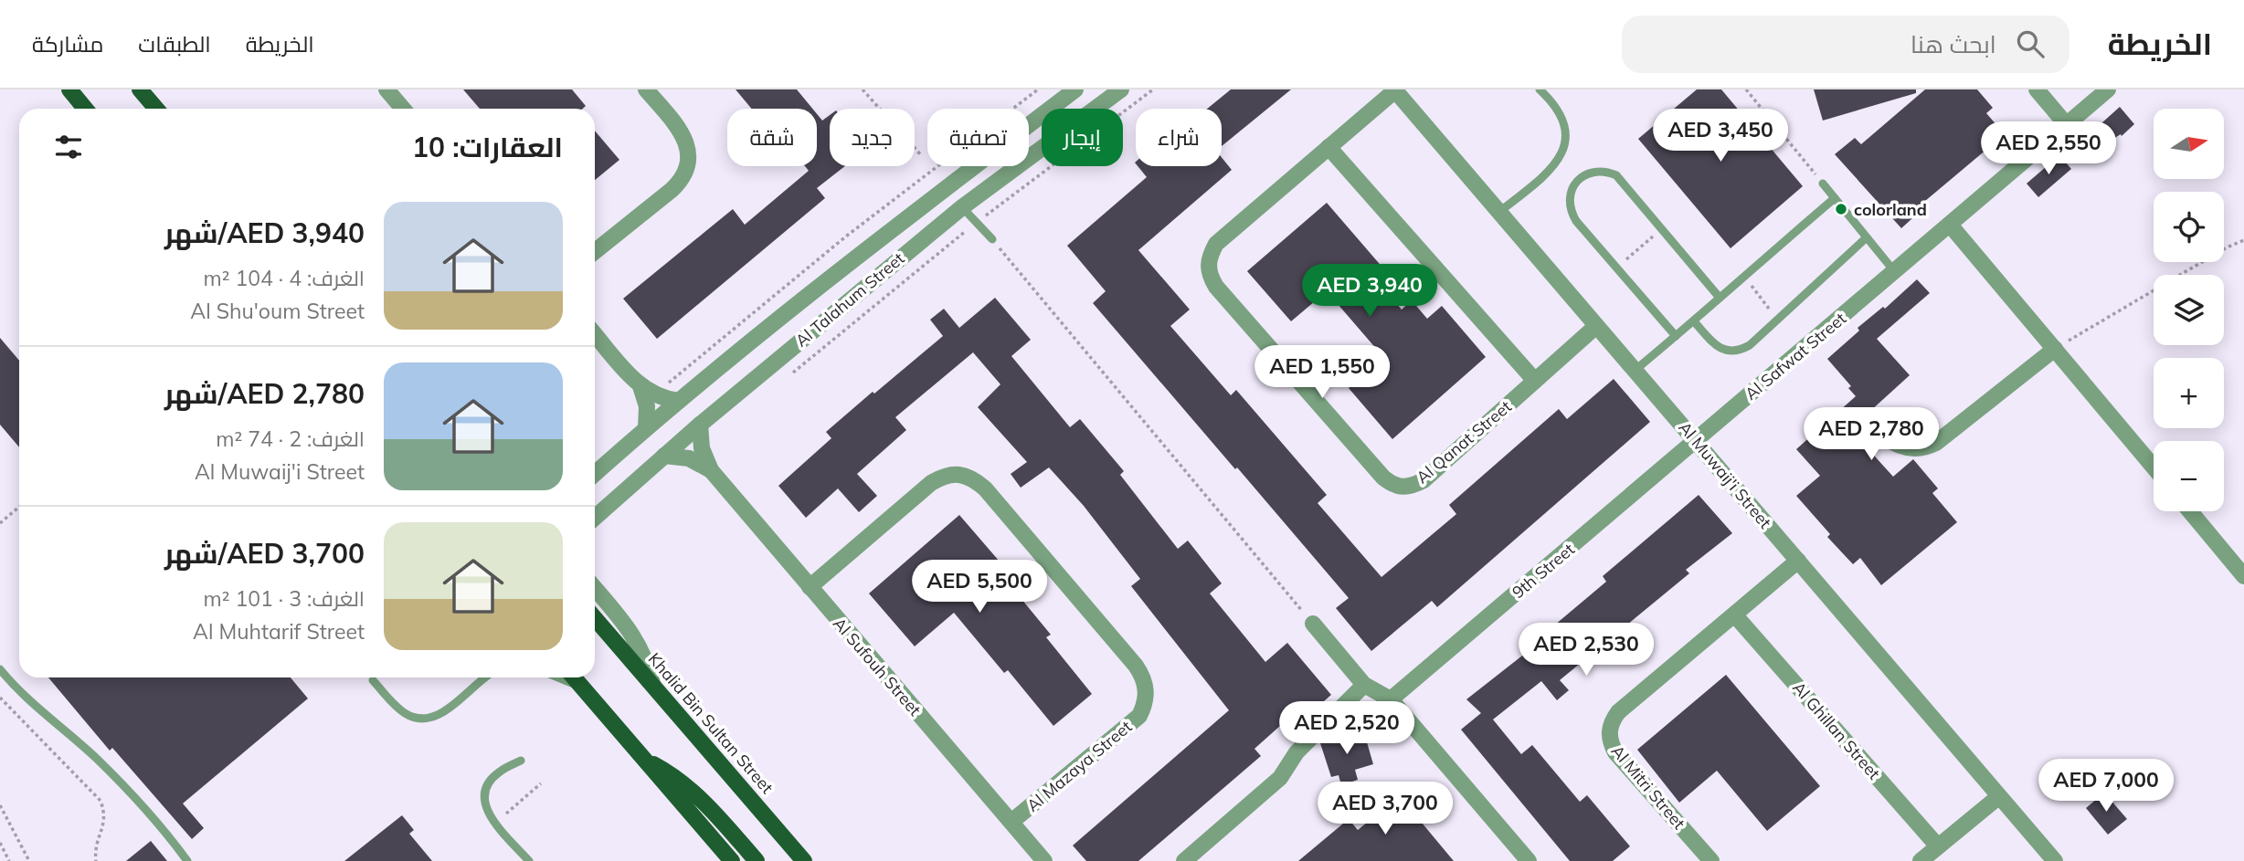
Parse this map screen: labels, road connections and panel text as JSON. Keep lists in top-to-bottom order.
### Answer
{
  "streets": {
    "main road": ["Khalid Bin Sultan Street"],
    "street": [
      "Al Talahum Street",
      "Al Safwat Street",
      "Al Qanat Street",
      "Al Muwaij'i Street",
      "9th Street",
      "Al Sufouh Street",
      "Al Ghillan Street",
      "Al Mazaya Street",
      "Al Mitri Street"
    ]
  },
  "crossings": [
    ["Al Talahum Street", "Al Sufouh Street"],
    ["Al Safwat Street", "Al Muwaij'i Street"],
    ["Al Safwat Street", "9th Street"],
    ["Al Qanat Street", "Al Muwaij'i Street"],
    ["Al Muwaij'i Street", "9th Street"],
    ["Al Muwaij'i Street", "Al Mitri Street"],
    ["Al Sufouh Street", "Al Mazaya Street"],
    ["Al Ghillan Street", "Al Mitri Street"]
  ],
  "places": ["colorland"],
  "north": "right",
  "page": {
    "header": "الخريطة",
    "search": "ابحث هنا",
    "nav": ["الخريطة", "الطبقات", "مشاركة"],
    "map_buttons": ["+", "−"],
    "price": [
      "AED 3,450",
      "AED 2,550",
      "AED 3,940",
      "AED 1,550",
      "AED 2,780",
      "AED 5,500",
      "AED 2,530",
      "AED 2,520",
      "AED 7,000",
      "AED 3,700"
    ],
    "chip": [
      "شراء",
      "إيجار",
      "تصفية",
      "جديد",
      "شقة"
    ],
    "heading": "العقارات: 10",
    "list": [
      {
        "name": "AED 3,940/شهر",
        "note": "الغرف: 4 · 104 m² · Al Shu'oum Street"
      },
      {
        "name": "AED 2,780/شهر",
        "note": "الغرف: 2 · 74 m² · Al Muwaij'i Street"
      },
      {
        "name": "AED 3,700/شهر",
        "note": "الغرف: 3 · 101 m² · Al Muhtarif Street"
      }
    ]
  }
}
